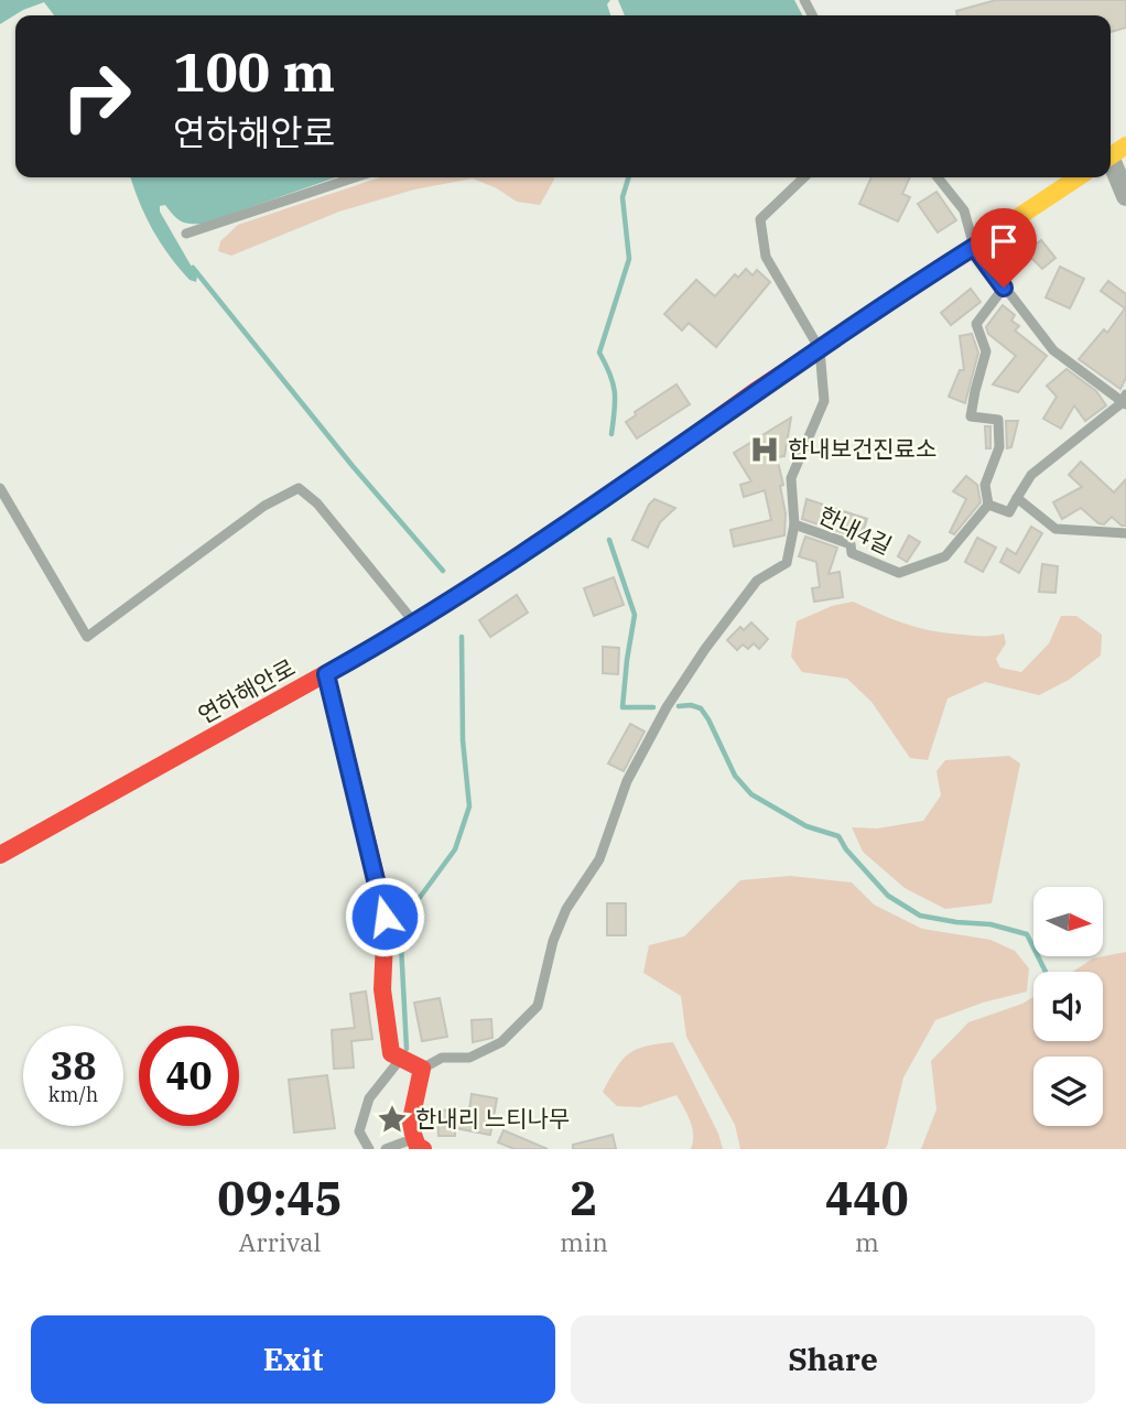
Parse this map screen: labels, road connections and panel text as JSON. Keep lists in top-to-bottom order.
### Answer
{
  "streets": {
    "street": ["연하해안로"],
    "lane": ["한내4길"]
  },
  "crossings": [
    ["한내4길", "연하해안로"]
  ],
  "places": {
    "hospital": ["한내보건진료소"],
    "place": ["한내리 느티나무"]
  },
  "north": "right",
  "page": {
    "turn": ["100 m", "연하해안로"],
    "speed": "38 km/h",
    "limit": "40",
    "eta": [
      "09:45",
      "Arrival",
      "2",
      "min",
      "440",
      "m"
    ],
    "buttons": ["Exit", "Share"]
  }
}
